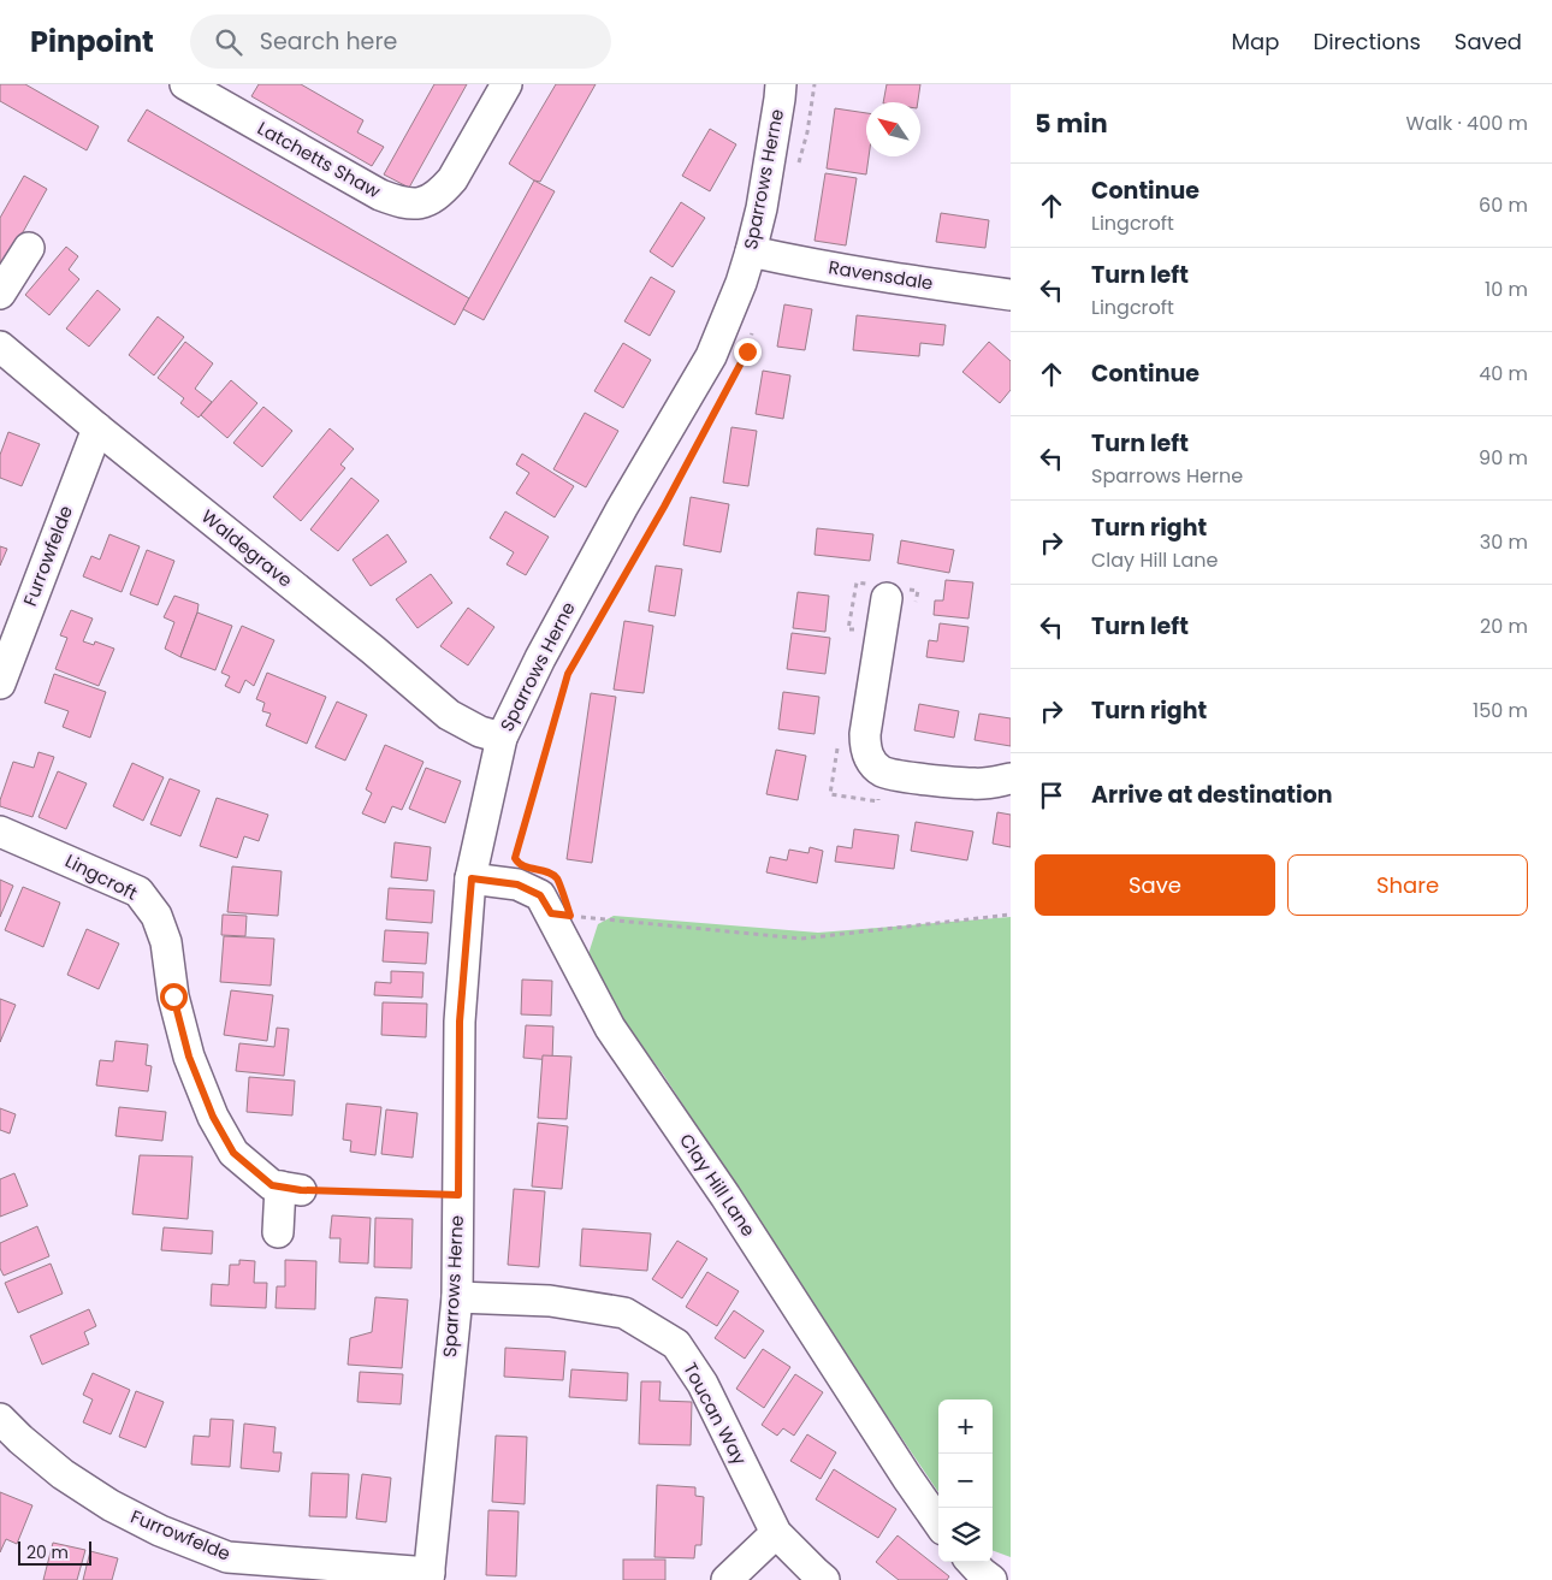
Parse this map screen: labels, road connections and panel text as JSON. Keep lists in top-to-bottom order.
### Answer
{
  "streets": {
    "street": [
      "Latchetts Shaw",
      "Sparrows Herne",
      "Ravensdale",
      "Waldegrave",
      "Furrowfelde",
      "Lingcroft",
      "Clay Hill Lane",
      "Toucan Way"
    ]
  },
  "crossings": [
    ["Sparrows Herne", "Ravensdale"],
    ["Sparrows Herne", "Waldegrave"],
    ["Sparrows Herne", "Furrowfelde"],
    ["Sparrows Herne", "Clay Hill Lane"],
    ["Sparrows Herne", "Toucan Way"],
    ["Waldegrave", "Furrowfelde"]
  ],
  "scale_bar": "20 m",
  "north": "top left",
  "page": {
    "header": "Pinpoint",
    "search": "Search here",
    "nav": ["Map", "Directions", "Saved"],
    "heading": ["5 min", "Walk · 400 m"],
    "list": [
      ["Continue", "Lingcroft", "60 m"],
      ["Turn left", "Lingcroft", "10 m"],
      ["Continue", "40 m"],
      ["Turn left", "Sparrows Herne", "90 m"],
      ["Turn right", "Clay Hill Lane", "30 m"],
      ["Turn left", "20 m"],
      ["Turn right", "150 m"],
      "Arrive at destination"
    ],
    "buttons": ["Save", "Share"],
    "map_buttons": ["+", "−"],
    "scale": "20 m"
  }
}
